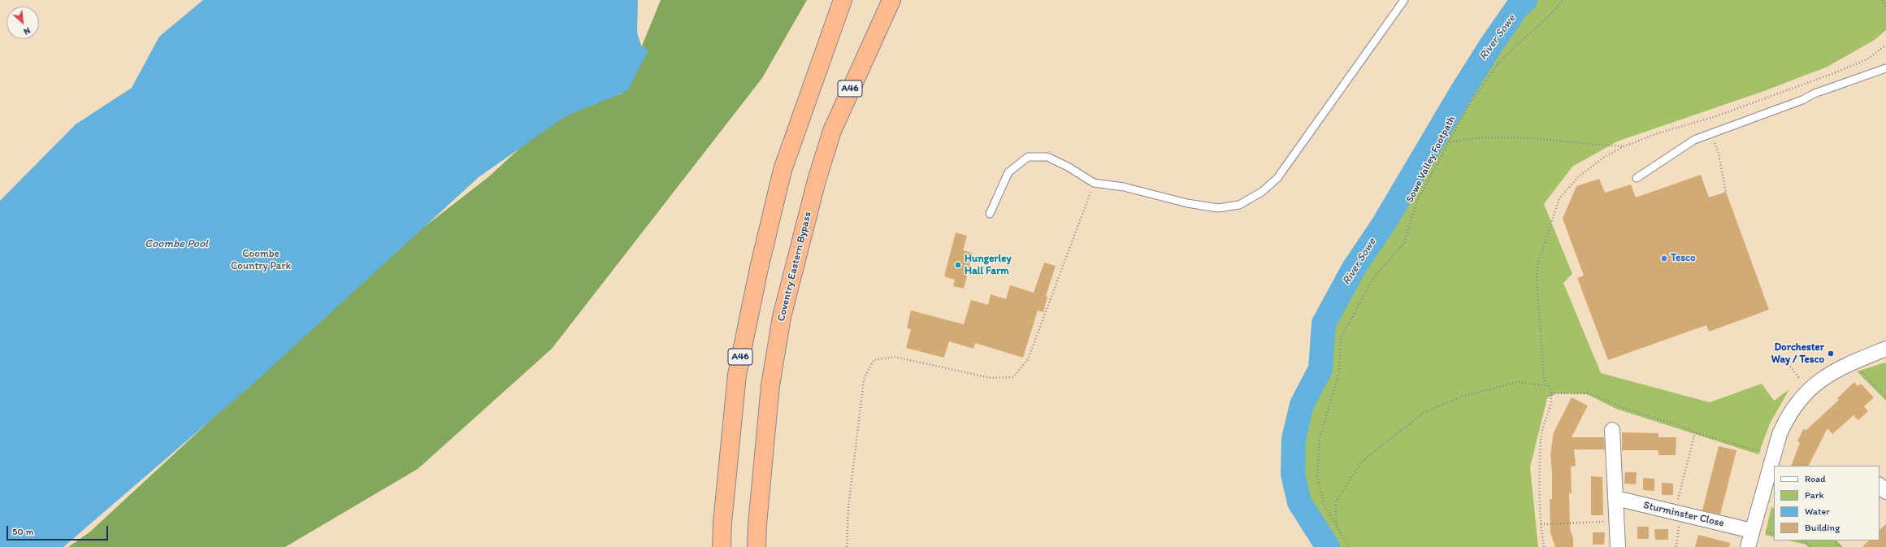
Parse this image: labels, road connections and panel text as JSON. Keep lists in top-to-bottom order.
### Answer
{
  "streets": {
    "highway": ["A46", "Coventry Eastern Bypass"],
    "street": ["Sturminster Close"],
    "path": ["Sowe Valley Footpath"]
  },
  "water": ["River Sowe", "Coombe Pool"],
  "parks": ["Coombe Country Park"],
  "places": ["Tesco", "Hungerley Hall Farm", "Dorchester Way / Tesco"],
  "legend": [
    "Road",
    "Park",
    "Water",
    "Building"
  ],
  "scale_bar": "50 m",
  "north": "bottom right"
}
